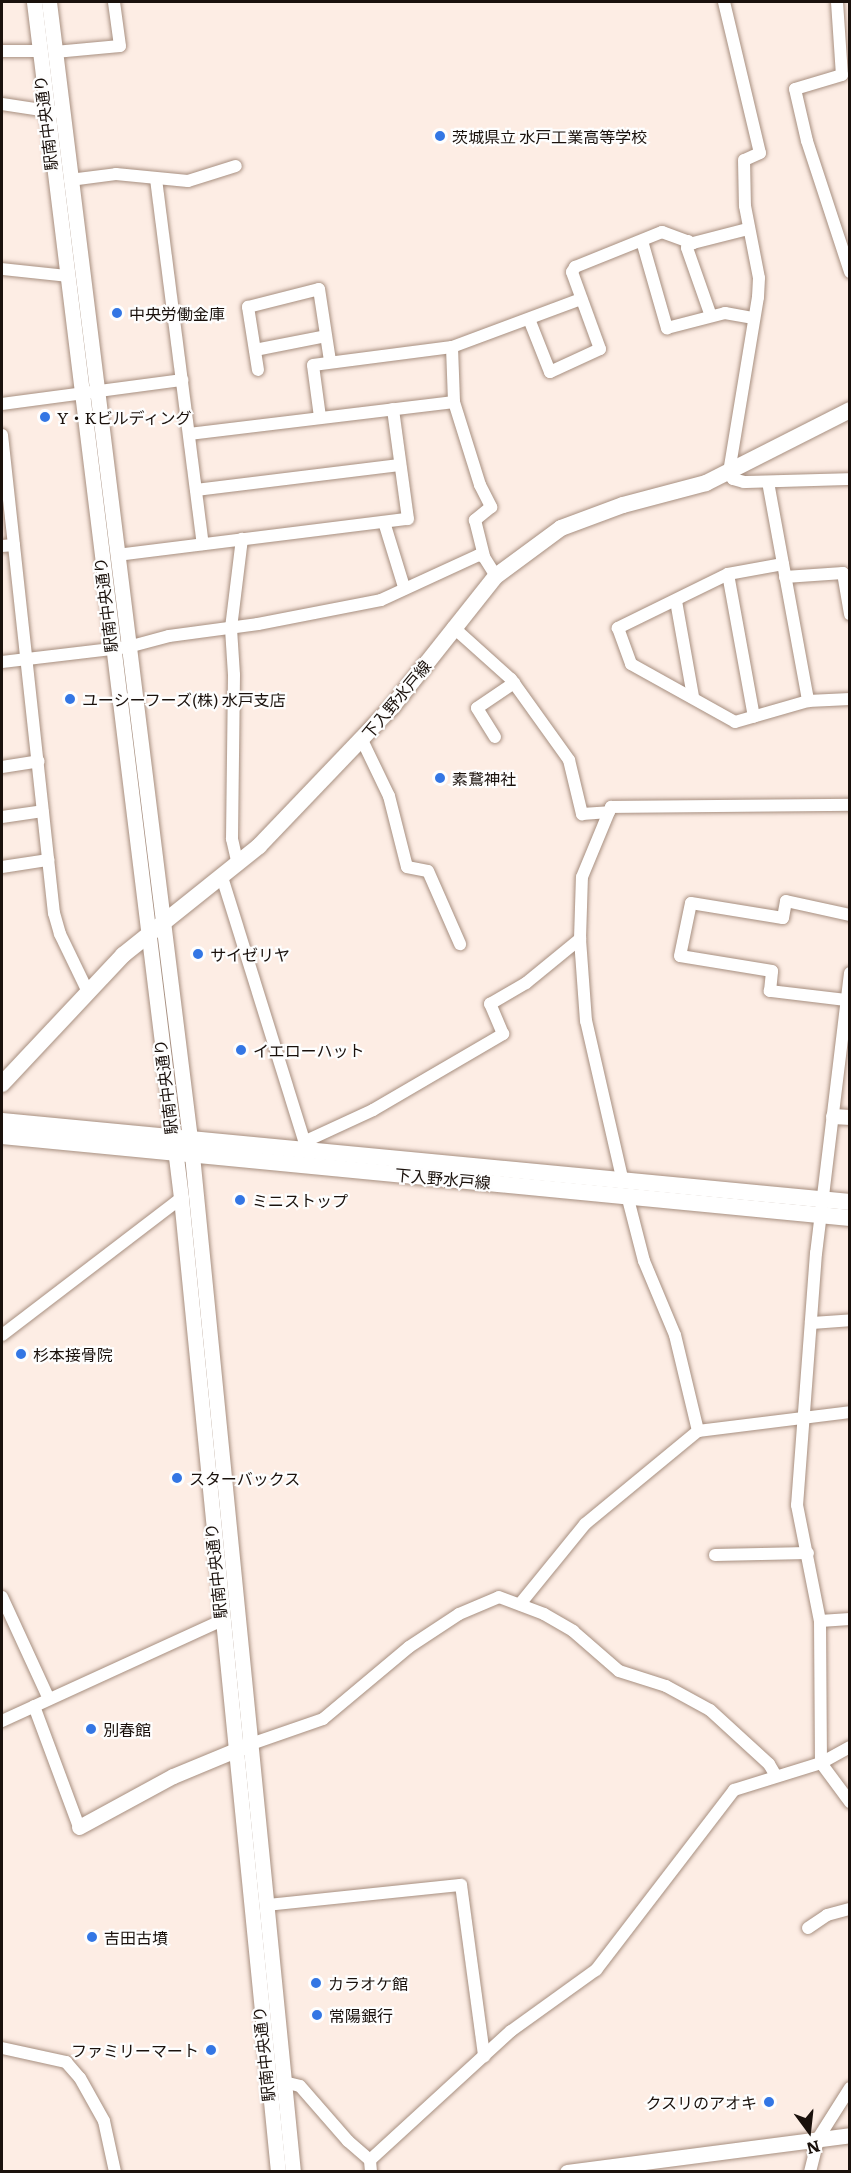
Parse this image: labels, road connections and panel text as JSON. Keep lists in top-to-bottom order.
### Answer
{
  "streets": {
    "main road": ["下入野水戸線"],
    "street": ["駅南中央通り"]
  },
  "crossings": [
    ["駅南中央通り", "下入野水戸線"]
  ],
  "places": [
    "茨城県立 水戸工業高等学校",
    "中央労働金庫",
    "Y・Kビルディング",
    "ユーシーフーズ(株) 水戸支店",
    "素鵞神社",
    "サイゼリヤ",
    "イエローハット",
    "ミニストップ",
    "杉本接骨院",
    "スターバックス",
    "別春館",
    "吉田古墳",
    "カラオケ館",
    "常陽銀行",
    "ファミリーマート",
    "クスリのアオキ"
  ],
  "north": "bottom"
}
